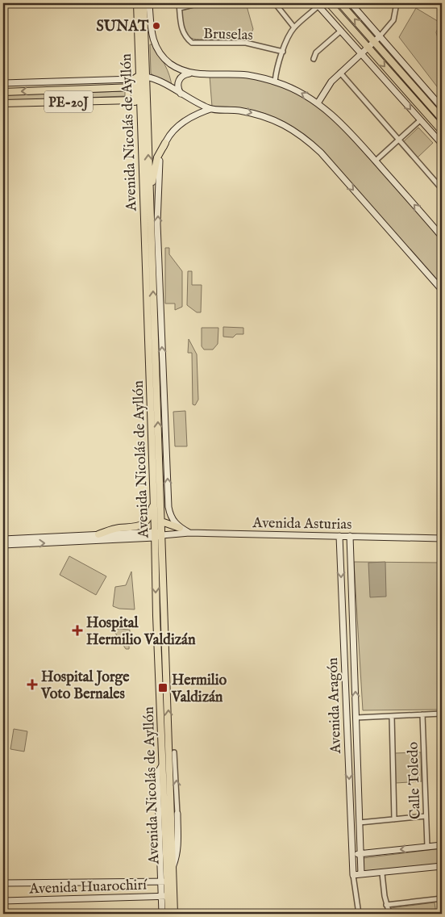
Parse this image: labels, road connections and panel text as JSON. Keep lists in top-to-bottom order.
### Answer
{
  "streets": {
    "main road": ["PE-20J", "Avenida Nicolás de Ayllón"],
    "street": [
      "Bruselas",
      "Avenida Asturias",
      "Avenida Aragón",
      "Calle Toledo",
      "Avenida Huarochirí"
    ]
  },
  "crossings": [
    ["Avenida Nicolás de Ayllón", "Avenida Asturias"],
    ["Avenida Nicolás de Ayllón", "Avenida Huarochirí"],
    ["Avenida Asturias", "Avenida Aragón"]
  ],
  "places": {
    "other": ["SUNAT"],
    "health": ["Hospital Hermilio Valdizán", "Hospital Jorge Voto Bernales"],
    "transit": ["Hermilio Valdizán"]
  }
}
